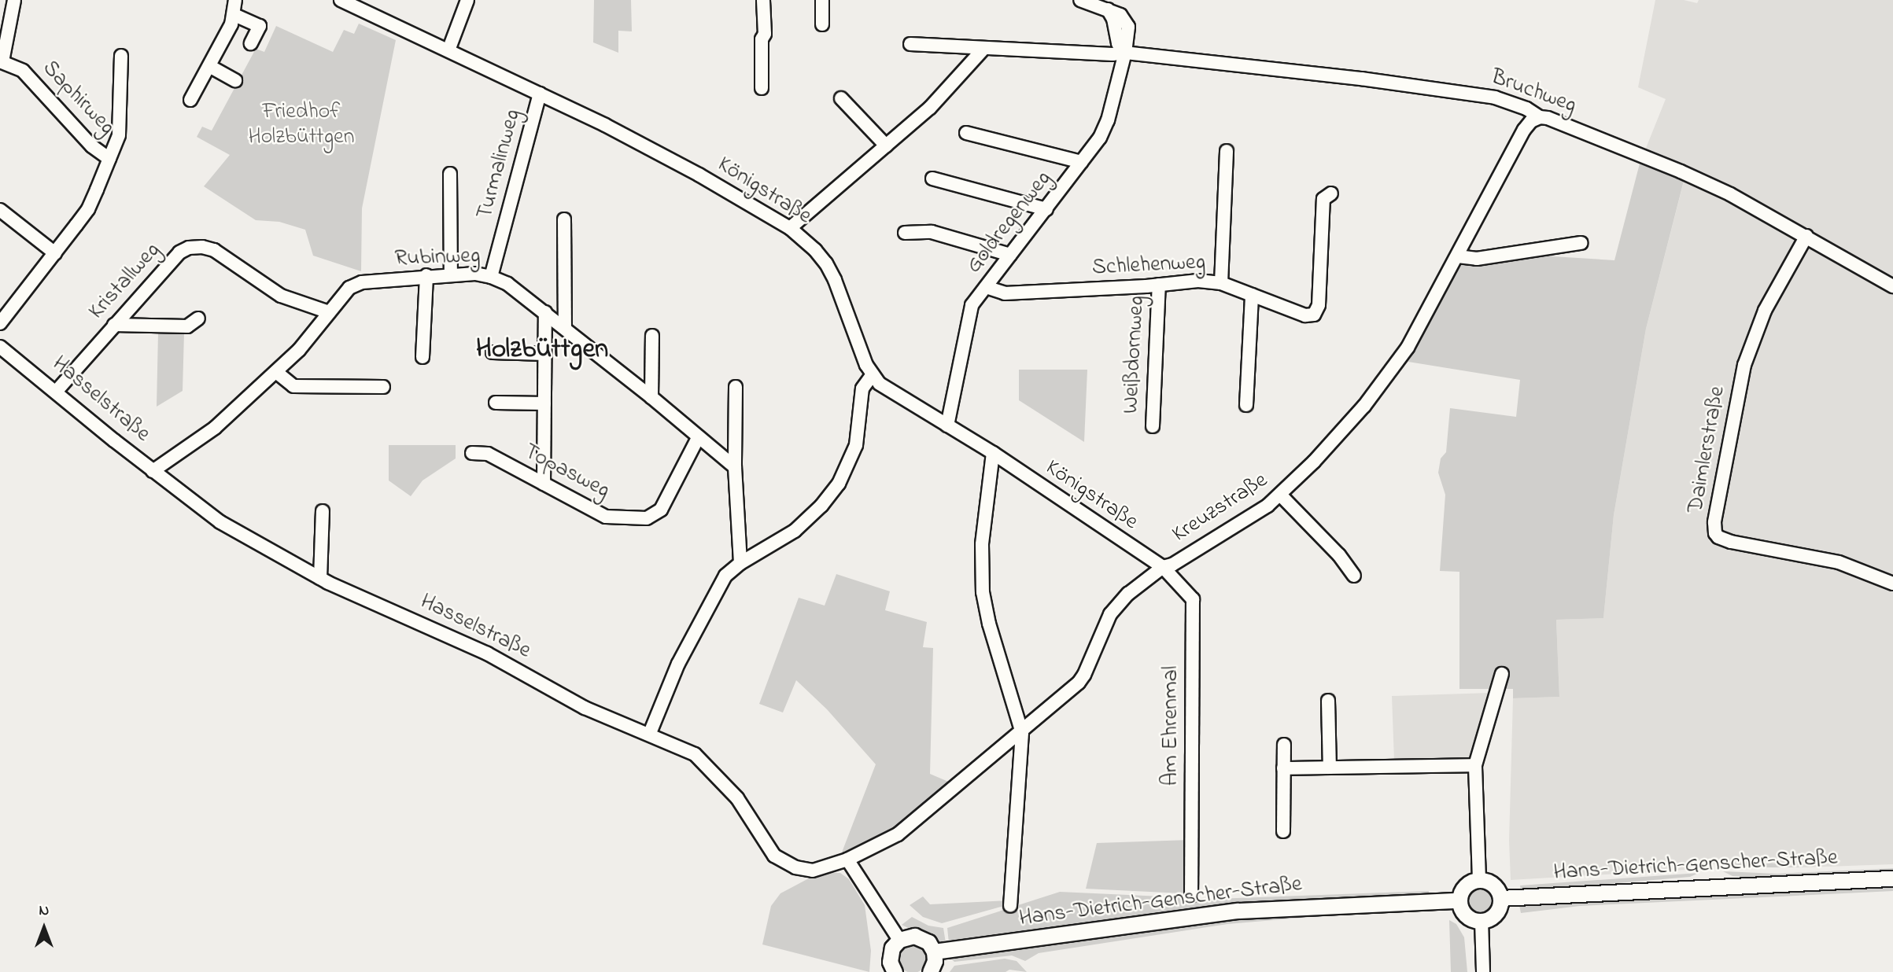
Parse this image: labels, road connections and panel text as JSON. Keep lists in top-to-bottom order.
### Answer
{
  "streets": {
    "street": [
      "Bruchweg",
      "Saphirweg",
      "Turmalinweg",
      "Königstraße",
      "Goldregenweg",
      "Rubinweg",
      "Schlehenweg",
      "Kristallweg",
      "Weißdornweg",
      "Hasselstraße",
      "Daimlerstraße",
      "Topasweg",
      "Kreuzstraße",
      "Am Ehrenmal",
      "Hans-Dietrich-Genscher-Straße"
    ]
  },
  "crossings": [
    ["Bruchweg", "Goldregenweg"],
    ["Bruchweg", "Daimlerstraße"],
    ["Bruchweg", "Kreuzstraße"],
    ["Turmalinweg", "Königstraße"],
    ["Turmalinweg", "Rubinweg"],
    ["Königstraße", "Goldregenweg"],
    ["Königstraße", "Kreuzstraße"],
    ["Königstraße", "Am Ehrenmal"],
    ["Goldregenweg", "Schlehenweg"],
    ["Rubinweg", "Kristallweg"],
    ["Rubinweg", "Hasselstraße"],
    ["Rubinweg", "Topasweg"],
    ["Schlehenweg", "Weißdornweg"],
    ["Kristallweg", "Hasselstraße"],
    ["Hasselstraße", "Kreuzstraße"],
    ["Kreuzstraße", "Am Ehrenmal"]
  ],
  "districts": ["Holzbüttgen"],
  "parks": ["Friedhof Holzbüttgen"],
  "north": "top"
}
